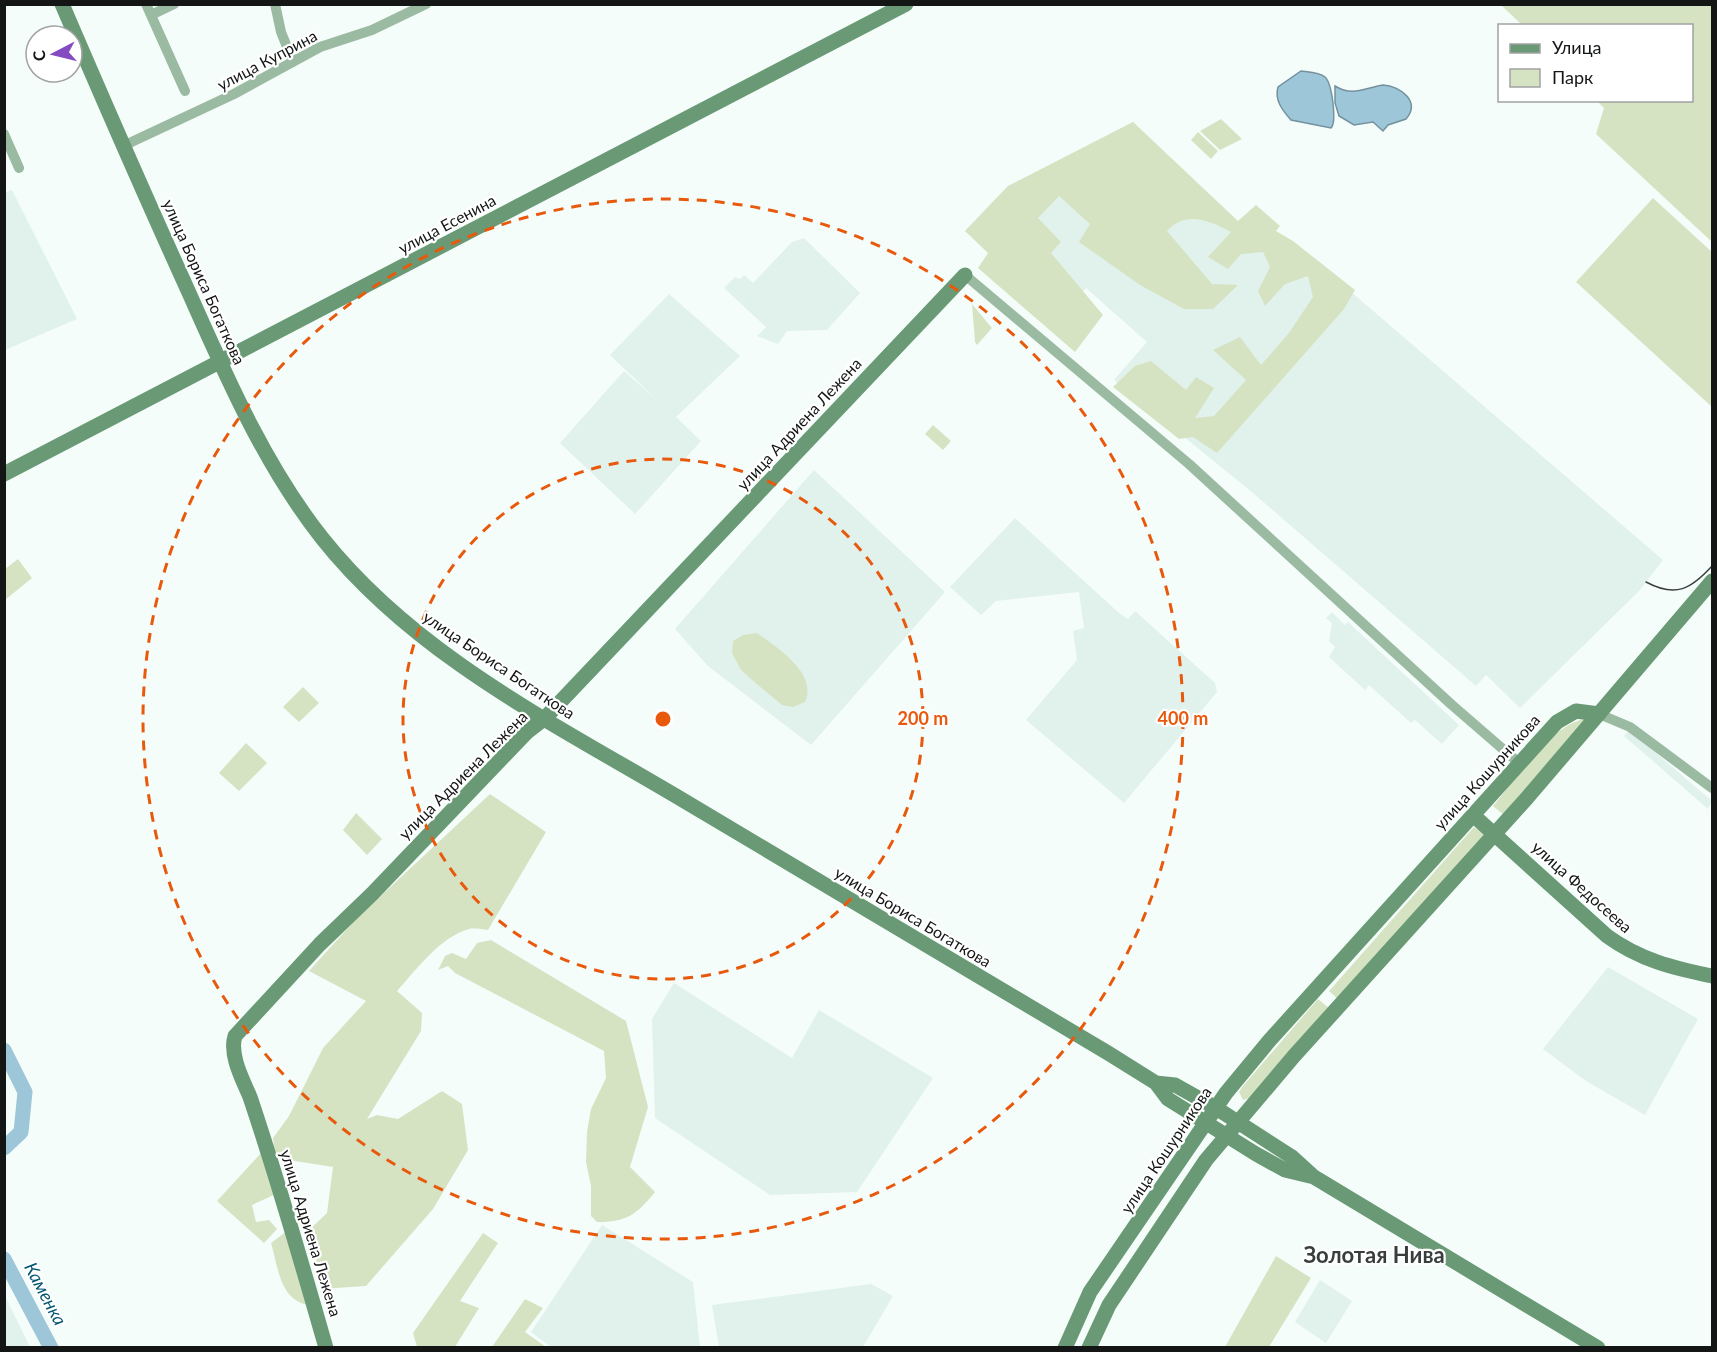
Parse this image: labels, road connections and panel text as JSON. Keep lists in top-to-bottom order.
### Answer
{
  "streets": {
    "main road": [
      "улица Есенина",
      "улица Бориса Богаткова",
      "улица Адриена Лежена",
      "улица Кошурникова",
      "улица Федосеева"
    ],
    "street": ["улица Куприна"]
  },
  "crossings": [
    ["улица Куприна", "улица Бориса Богаткова"],
    ["улица Есенина", "улица Бориса Богаткова"],
    ["улица Бориса Богаткова", "улица Адриена Лежена"],
    ["улица Бориса Богаткова", "улица Кошурникова"],
    ["улица Кошурникова", "улица Федосеева"]
  ],
  "districts": ["Золотая Нива"],
  "water": ["Каменка"],
  "legend": ["Улица", "Парк"],
  "north": "left",
  "rings": ["200 m", "400 m"]
}
